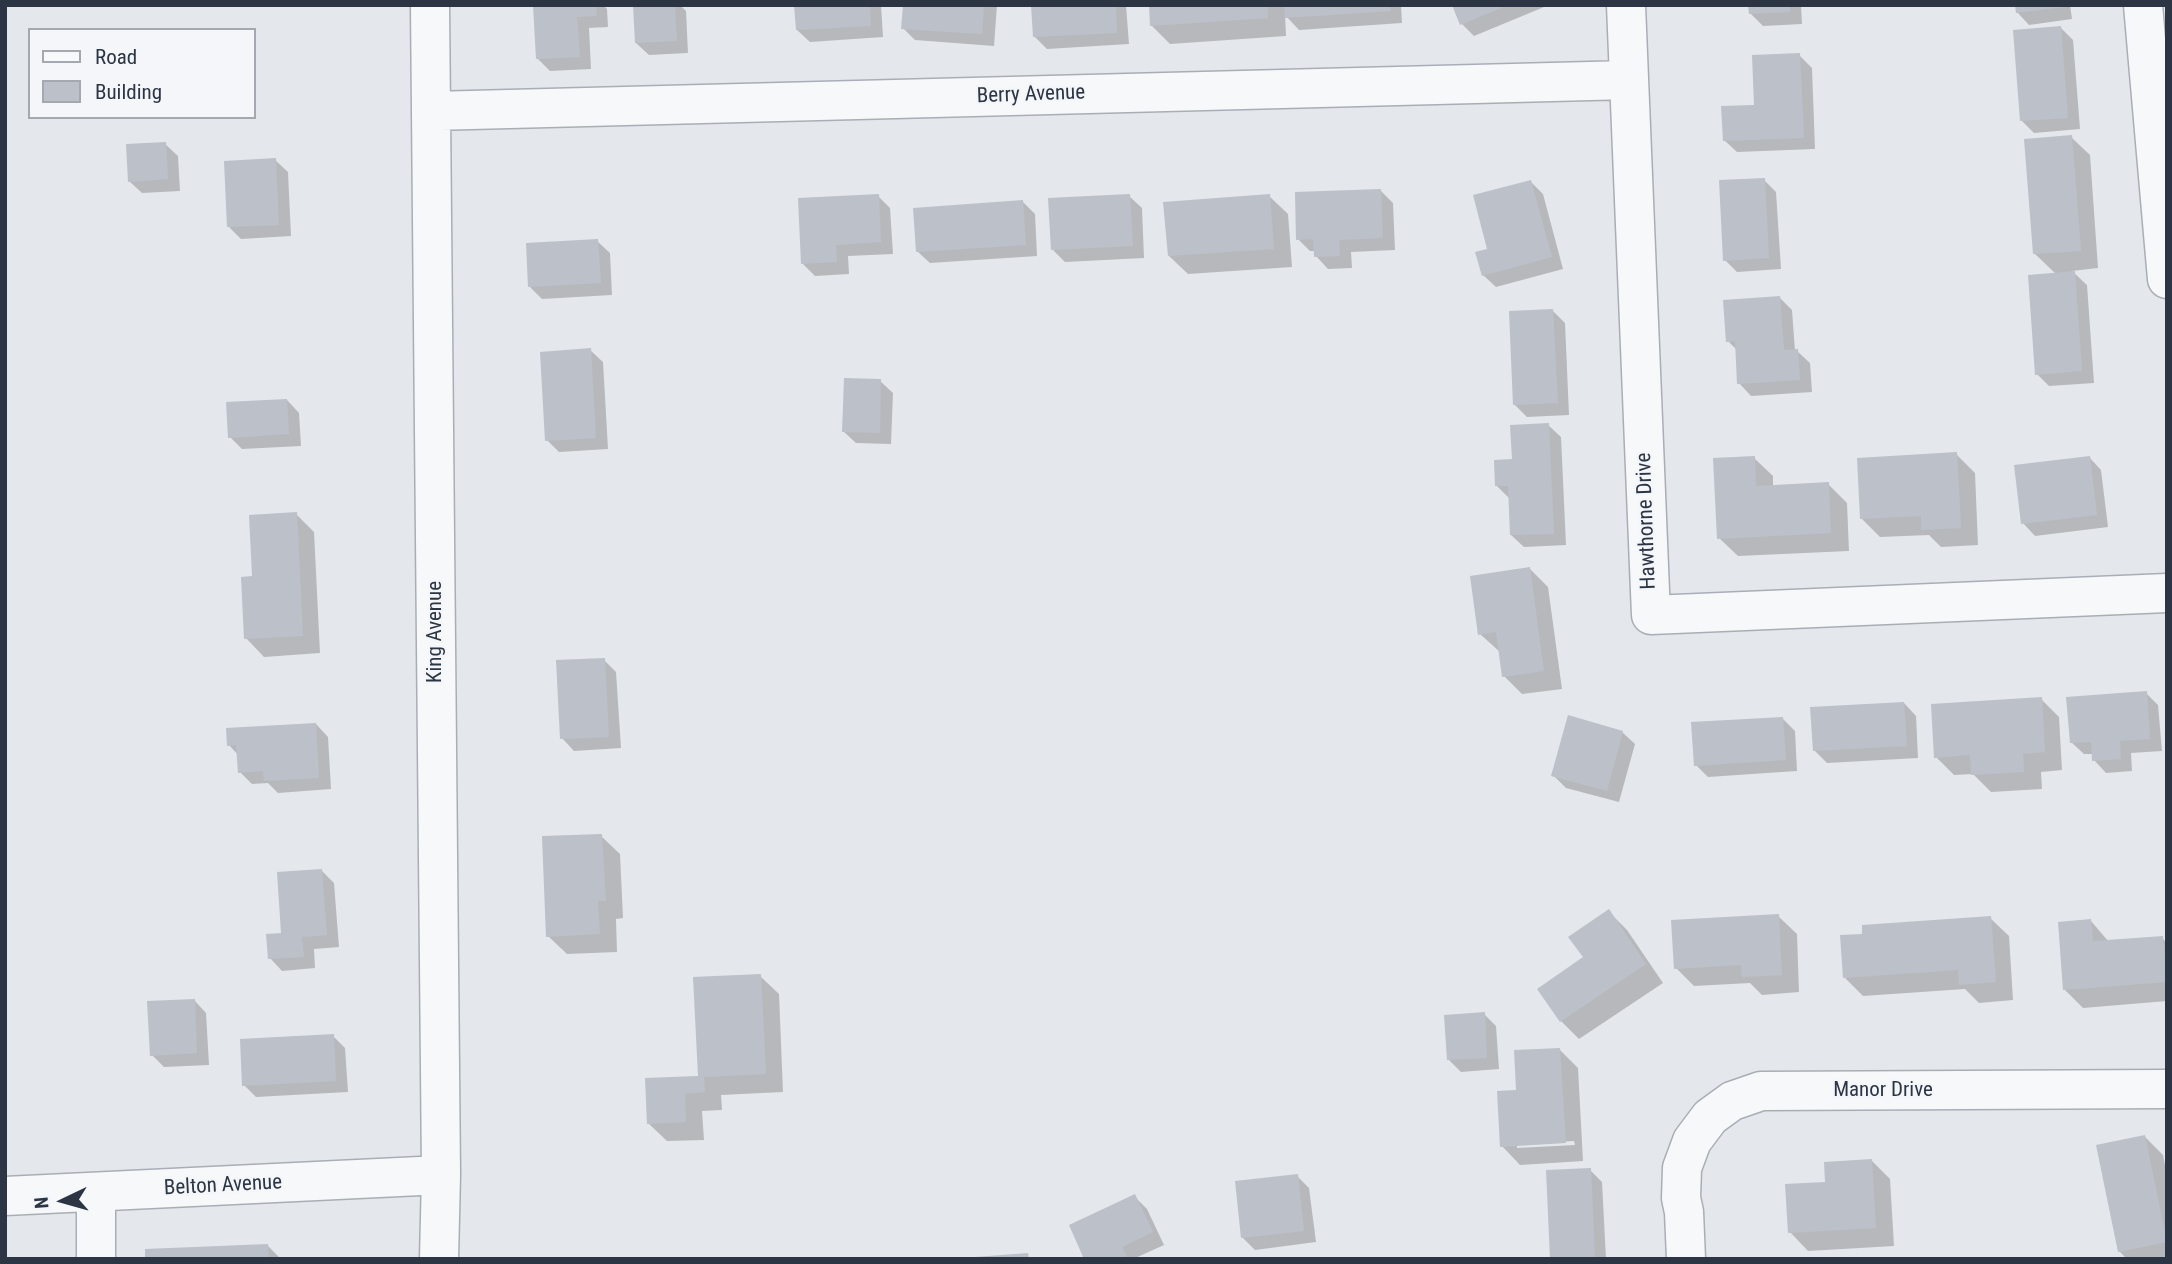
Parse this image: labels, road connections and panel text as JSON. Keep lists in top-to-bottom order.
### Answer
{
  "streets": {
    "street": [
      "Berry Avenue",
      "Hawthorne Drive",
      "King Avenue",
      "Manor Drive",
      "Belton Avenue"
    ]
  },
  "crossings": [
    ["Berry Avenue", "Hawthorne Drive"],
    ["Berry Avenue", "King Avenue"],
    ["King Avenue", "Belton Avenue"]
  ],
  "legend": ["Road", "Building"],
  "north": "left"
}
